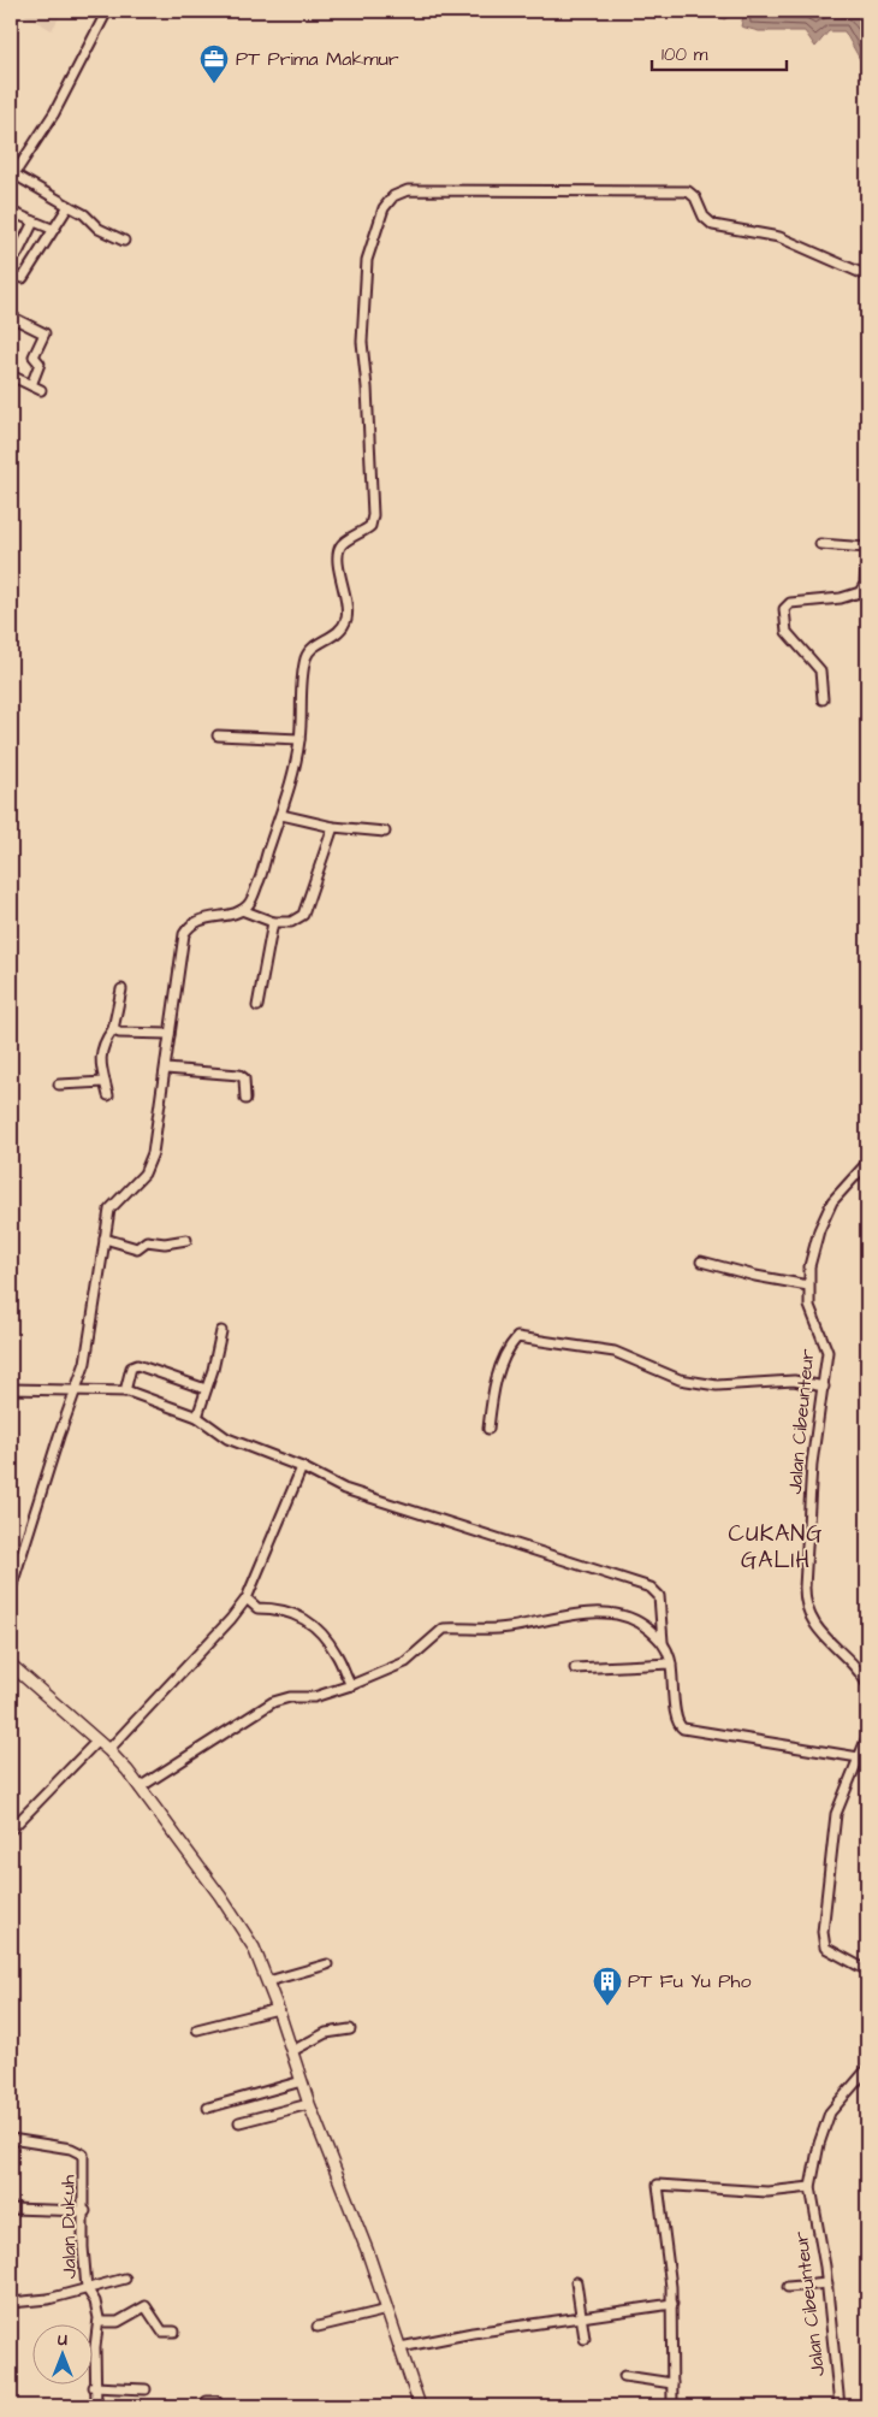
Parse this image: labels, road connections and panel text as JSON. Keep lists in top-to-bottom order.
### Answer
{
  "streets": {
    "street": ["Jalan Cibeunteur", "Jalan Dukuh"]
  },
  "districts": ["CUKANG GALIH"],
  "places": {
    "office": ["PT Prima Makmur"],
    "building": ["PT Fu Yu Pho"]
  },
  "scale_bar": "100 m",
  "north": "top"
}
